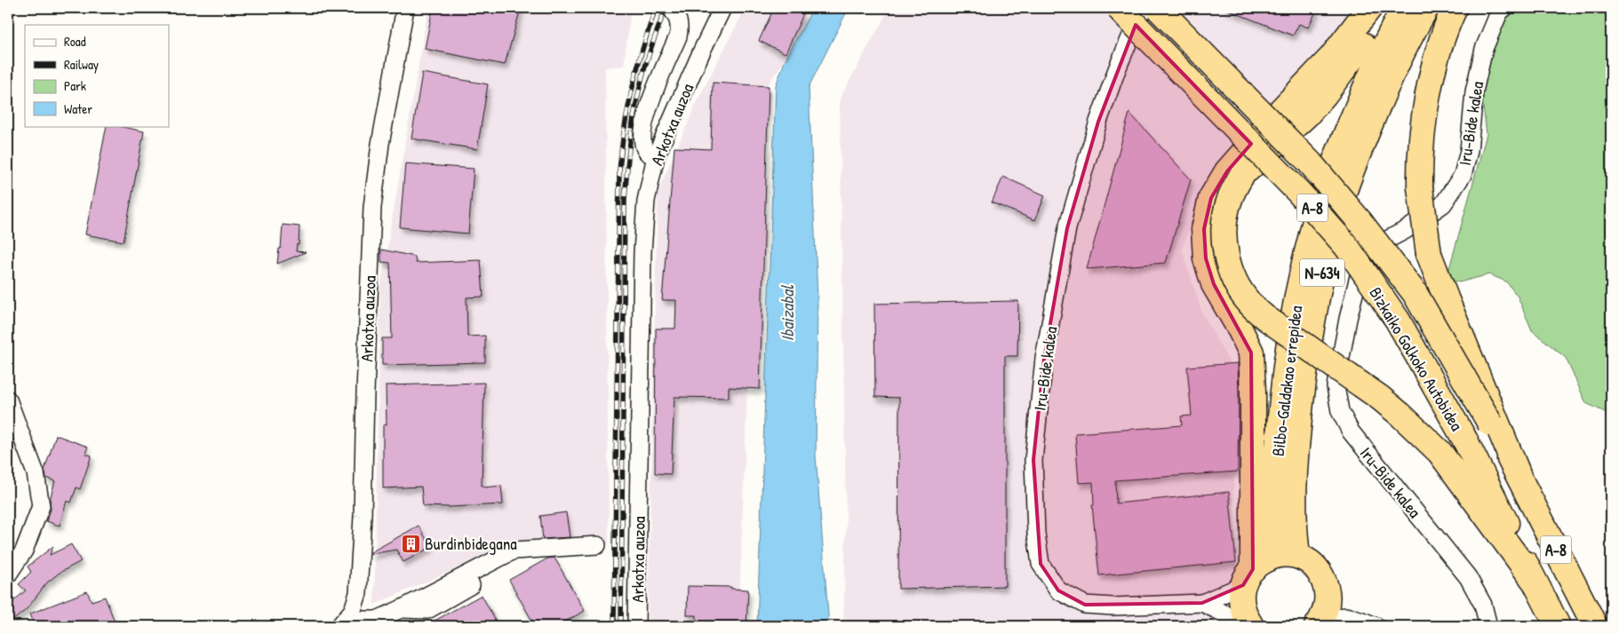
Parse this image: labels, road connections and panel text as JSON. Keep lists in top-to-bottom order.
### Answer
{
  "streets": {
    "highway": [
      "A-8",
      "N-634",
      "Bizkaiko Golkoko Autobidea",
      "Bilbo-Galdakao errepidea"
    ],
    "street": ["Iru-Bide kalea", "Arkotxa auzoa"]
  },
  "crossings": [
    ["A-8", "Bizkaiko Golkoko Autobidea"]
  ],
  "water": ["Ibaizabal"],
  "places": {
    "building": ["Burdinbidegana"]
  },
  "legend": [
    "Road",
    "Railway",
    "Park",
    "Water"
  ]
}
